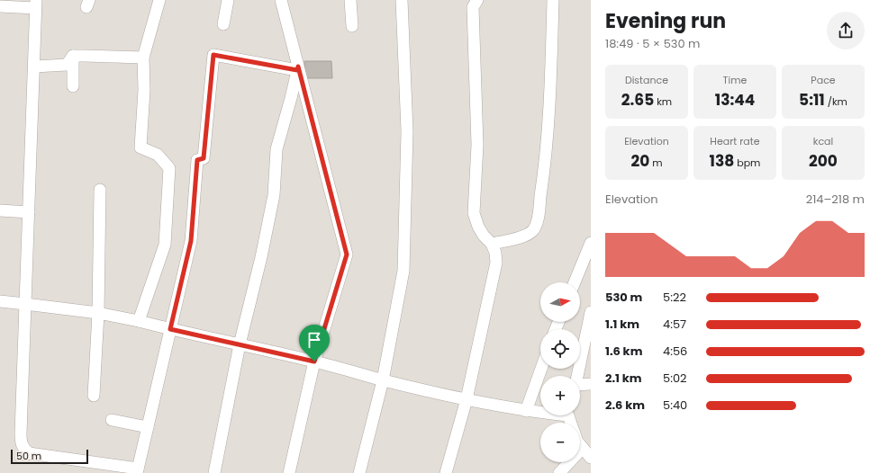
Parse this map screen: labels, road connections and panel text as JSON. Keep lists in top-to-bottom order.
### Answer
{
  "scale_bar": "50 m",
  "north": "right",
  "page": {
    "heading": ["Evening run", "18:49 · 5 × 530 m"],
    "stats": [
      ["Distance", "2.65 km"],
      ["Time", "13:44"],
      ["Pace", "5:11 /km"],
      ["Elevation", "20 m"],
      ["Heart rate", "138 bpm"],
      ["kcal", "200"]
    ],
    "chart": ["Elevation", "214–218 m"],
    "map_buttons": ["+", "−"],
    "list": [
      {
        "name": "530 m",
        "note": "5:22"
      },
      {
        "name": "1.1 km",
        "note": "4:57"
      },
      {
        "name": "1.6 km",
        "note": "4:56"
      },
      {
        "name": "2.1 km",
        "note": "5:02"
      },
      {
        "name": "2.6 km",
        "note": "5:40"
      }
    ],
    "scale": "50 m"
  }
}
